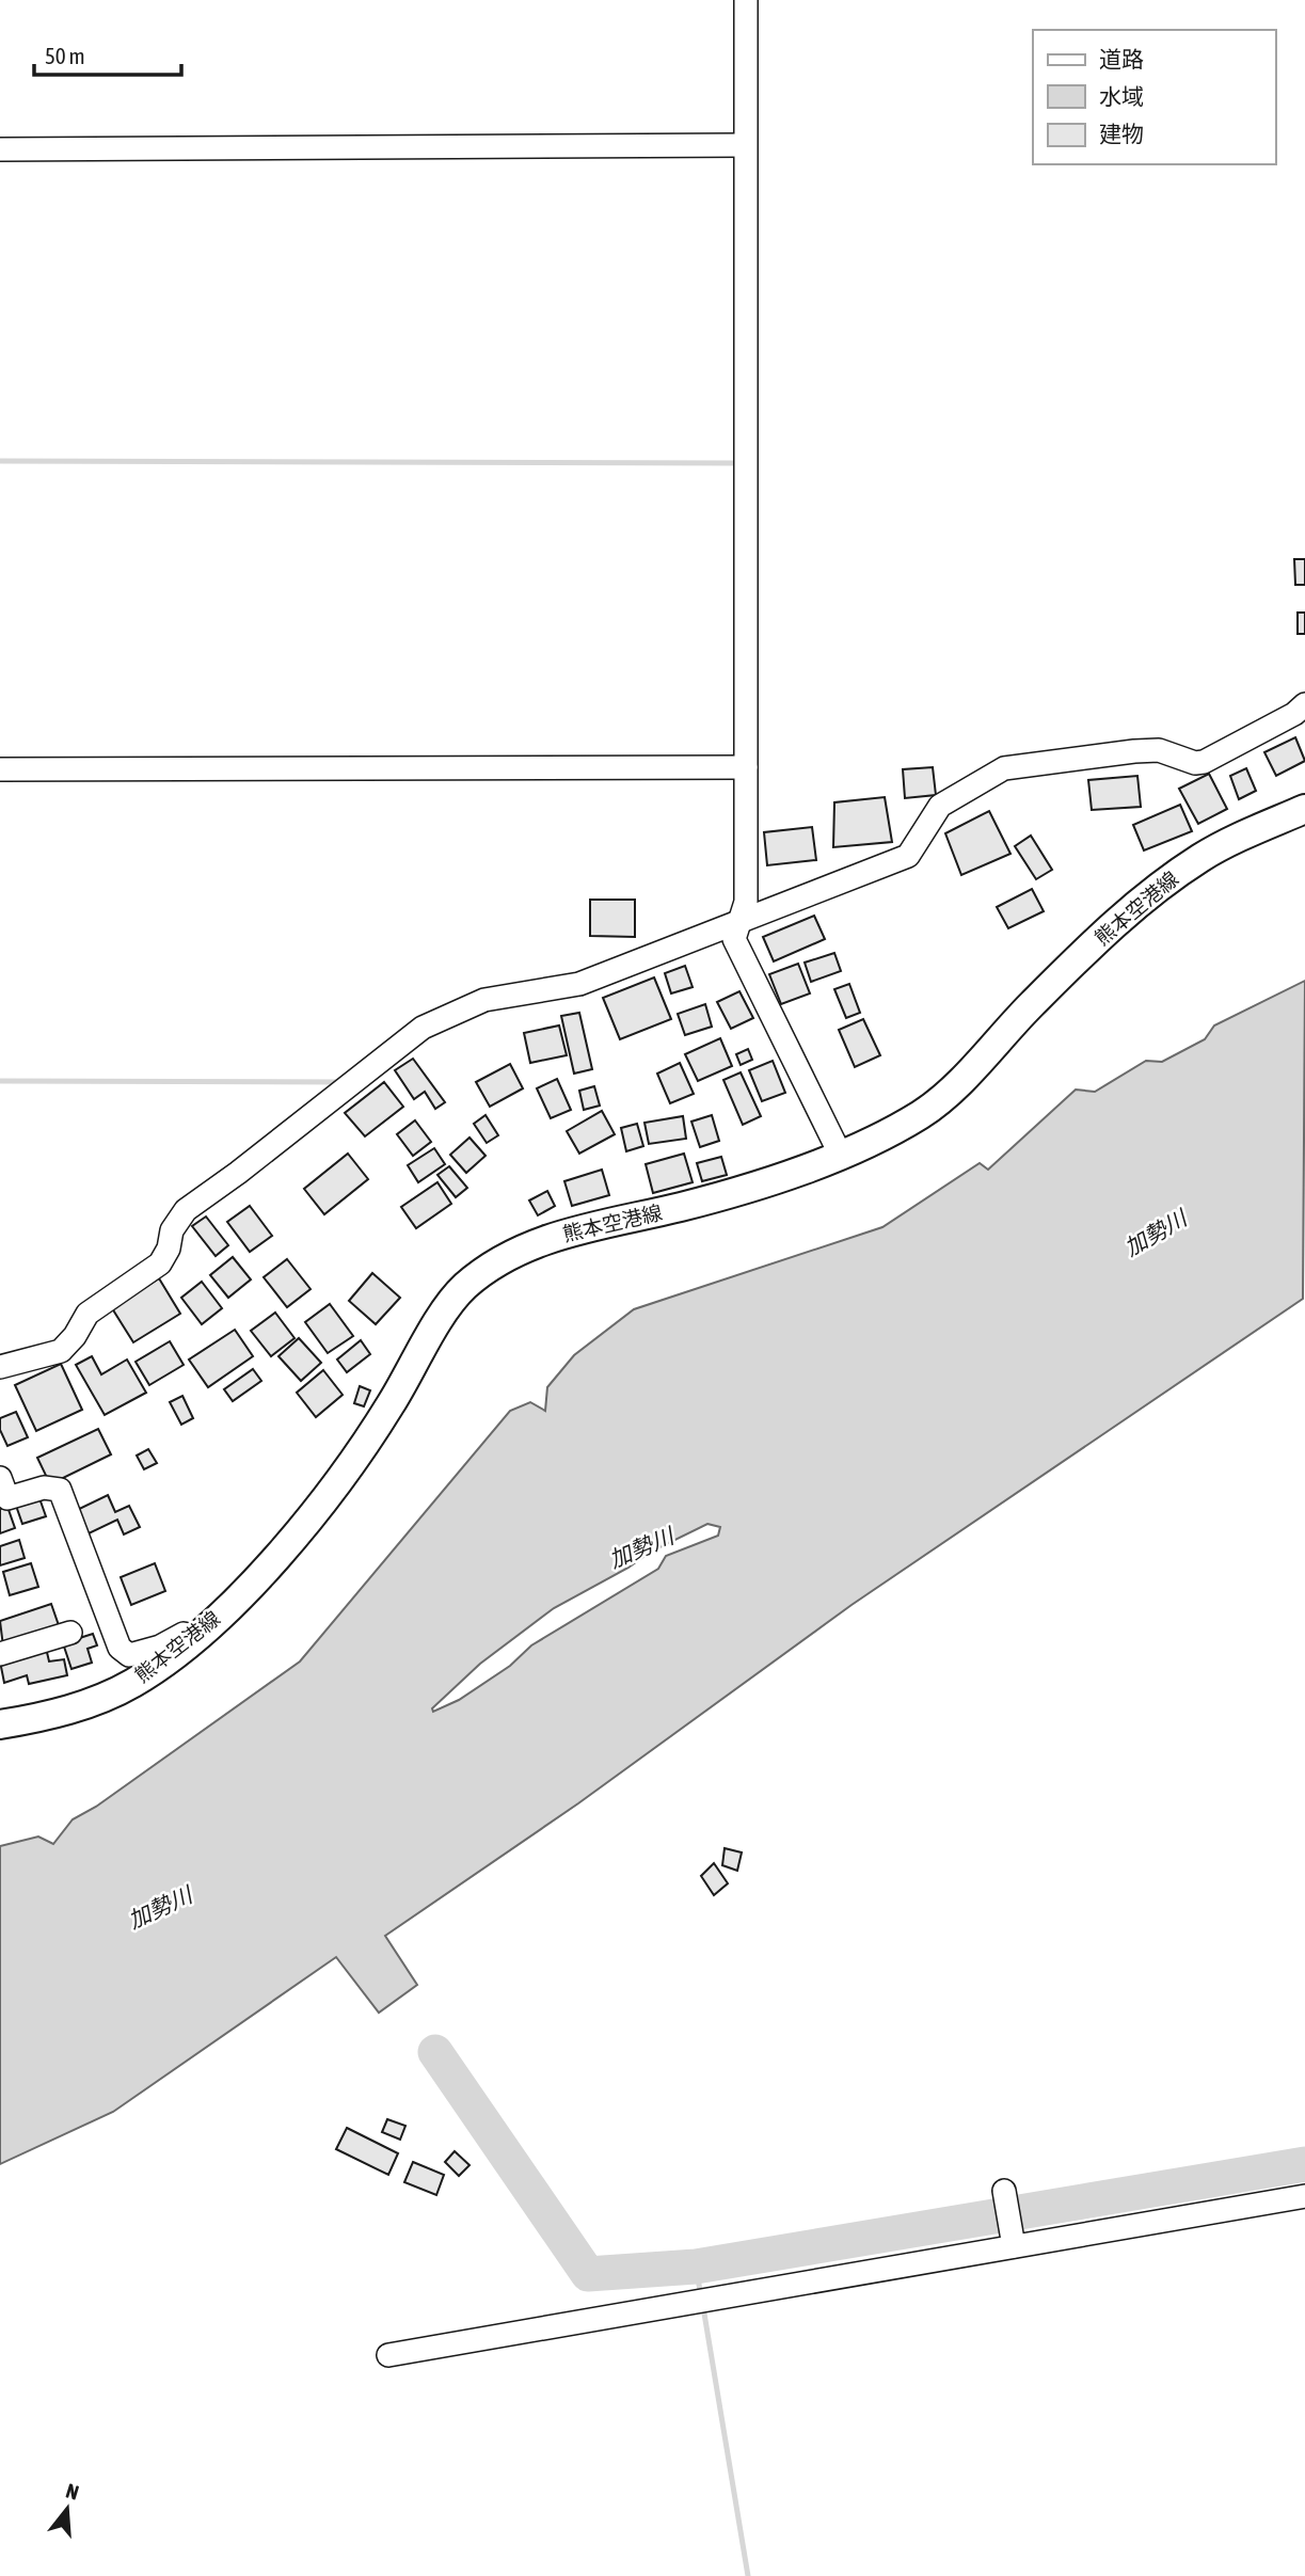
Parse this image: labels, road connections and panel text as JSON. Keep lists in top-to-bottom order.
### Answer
{
  "streets": {
    "main road": ["熊本空港線"]
  },
  "water": ["加勢川"],
  "legend": ["道路", "水域", "建物"],
  "scale_bar": "50 m",
  "north": "top"
}
